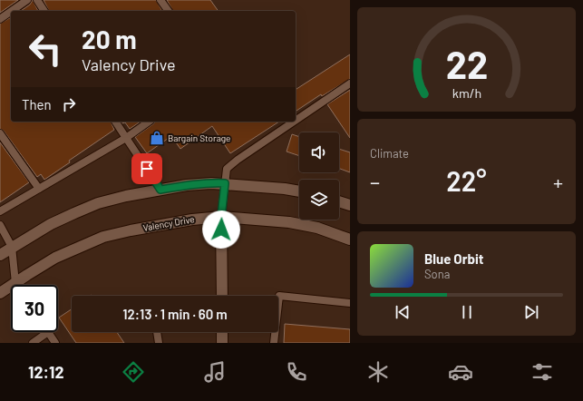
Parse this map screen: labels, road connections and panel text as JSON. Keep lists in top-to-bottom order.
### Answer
{
  "streets": {
    "street": ["Valency Drive"]
  },
  "places": {
    "shop": ["Bargain Storage"]
  },
  "page": {
    "turn": ["20 m", "Valency Drive"],
    "then": "Then",
    "tile": "Climate",
    "heat": ["−", "22°", "+"],
    "song": ["Blue Orbit", "Sona"],
    "limit": "30",
    "trip": "12:13 · 1 min · 60 m",
    "tabs": "12:12",
    "gauge": ["22", "km/h"]
  }
}
